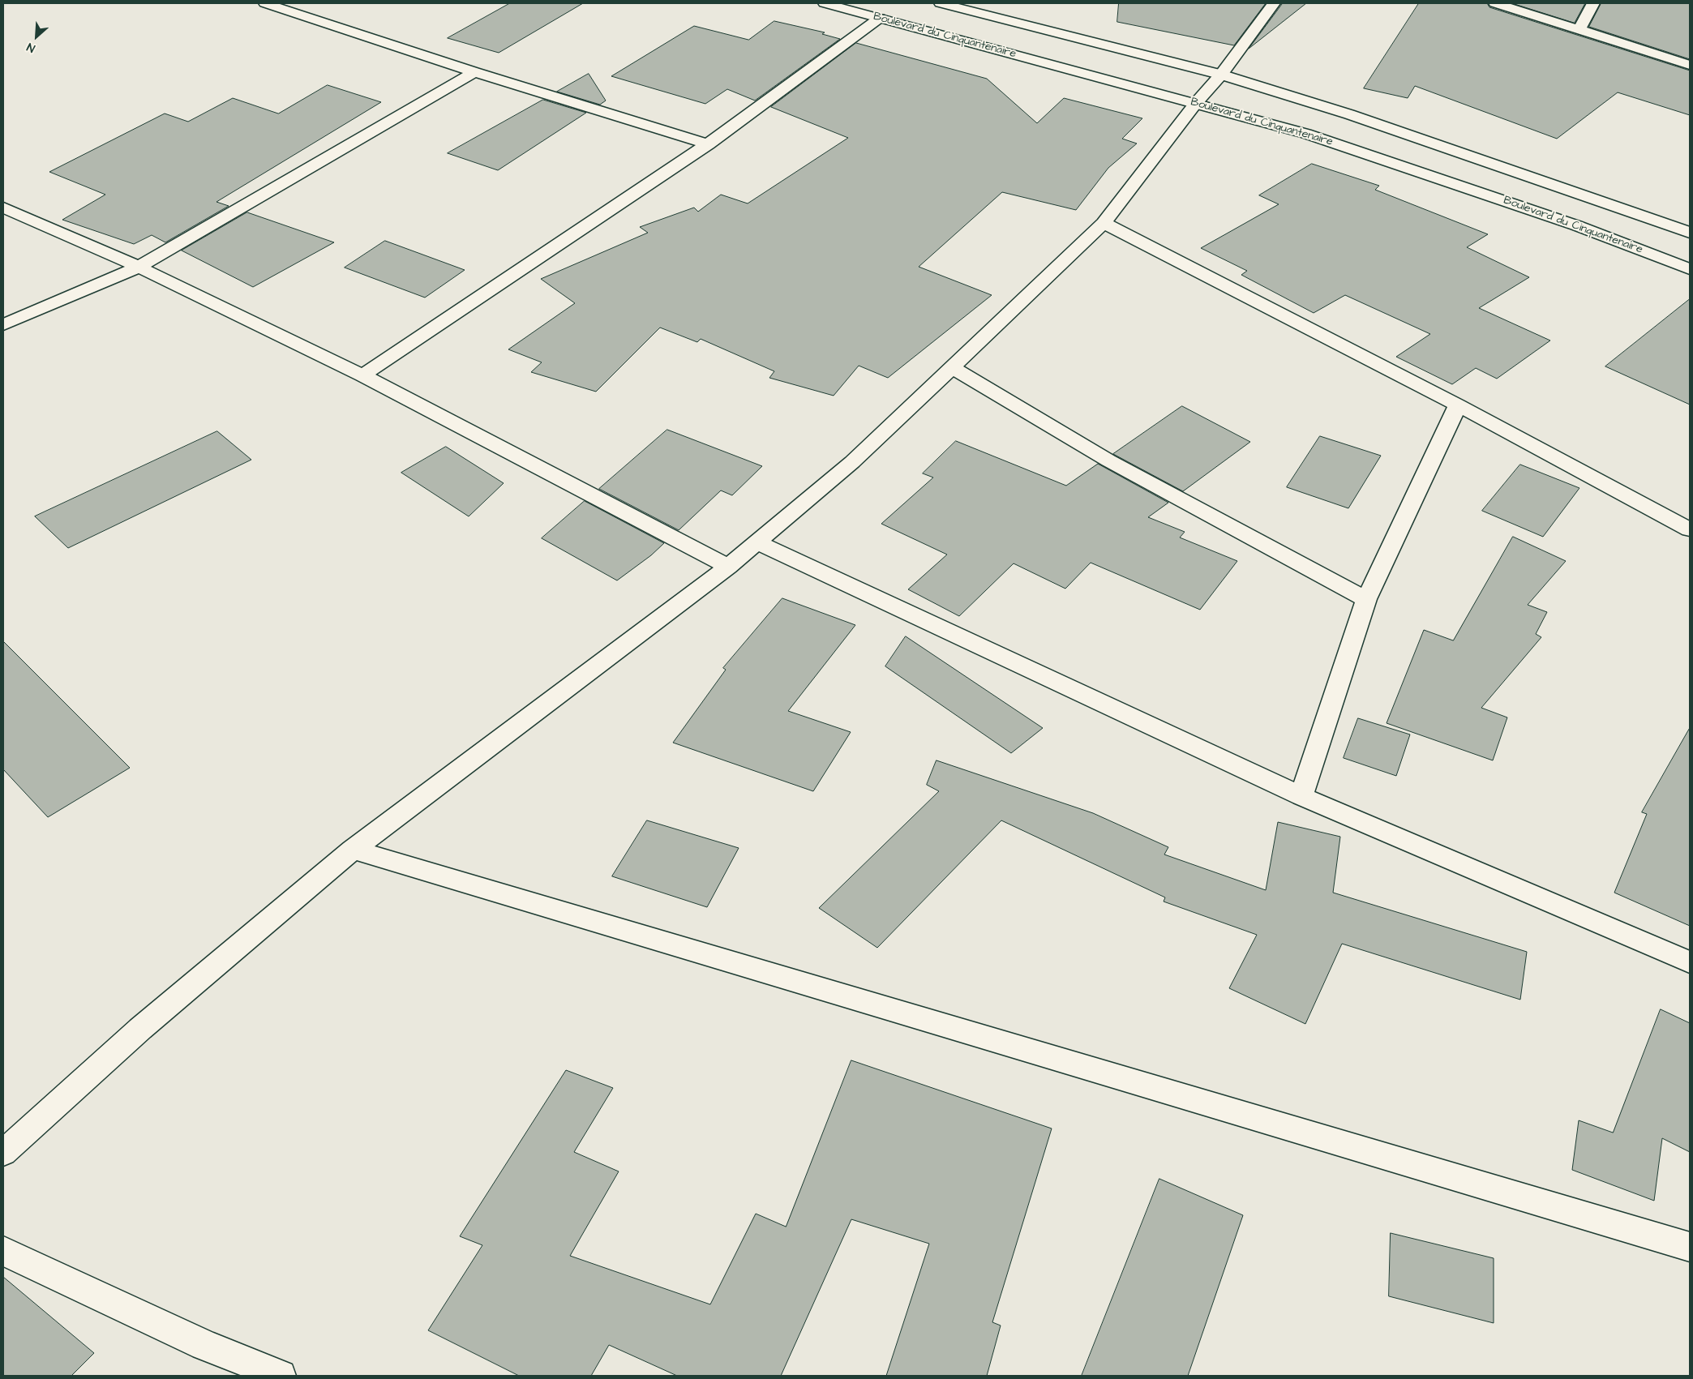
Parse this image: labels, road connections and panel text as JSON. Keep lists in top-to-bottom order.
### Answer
{
  "streets": {
    "street": ["Boulevard du Cinquantenaire"]
  },
  "north": "bottom left"
}
